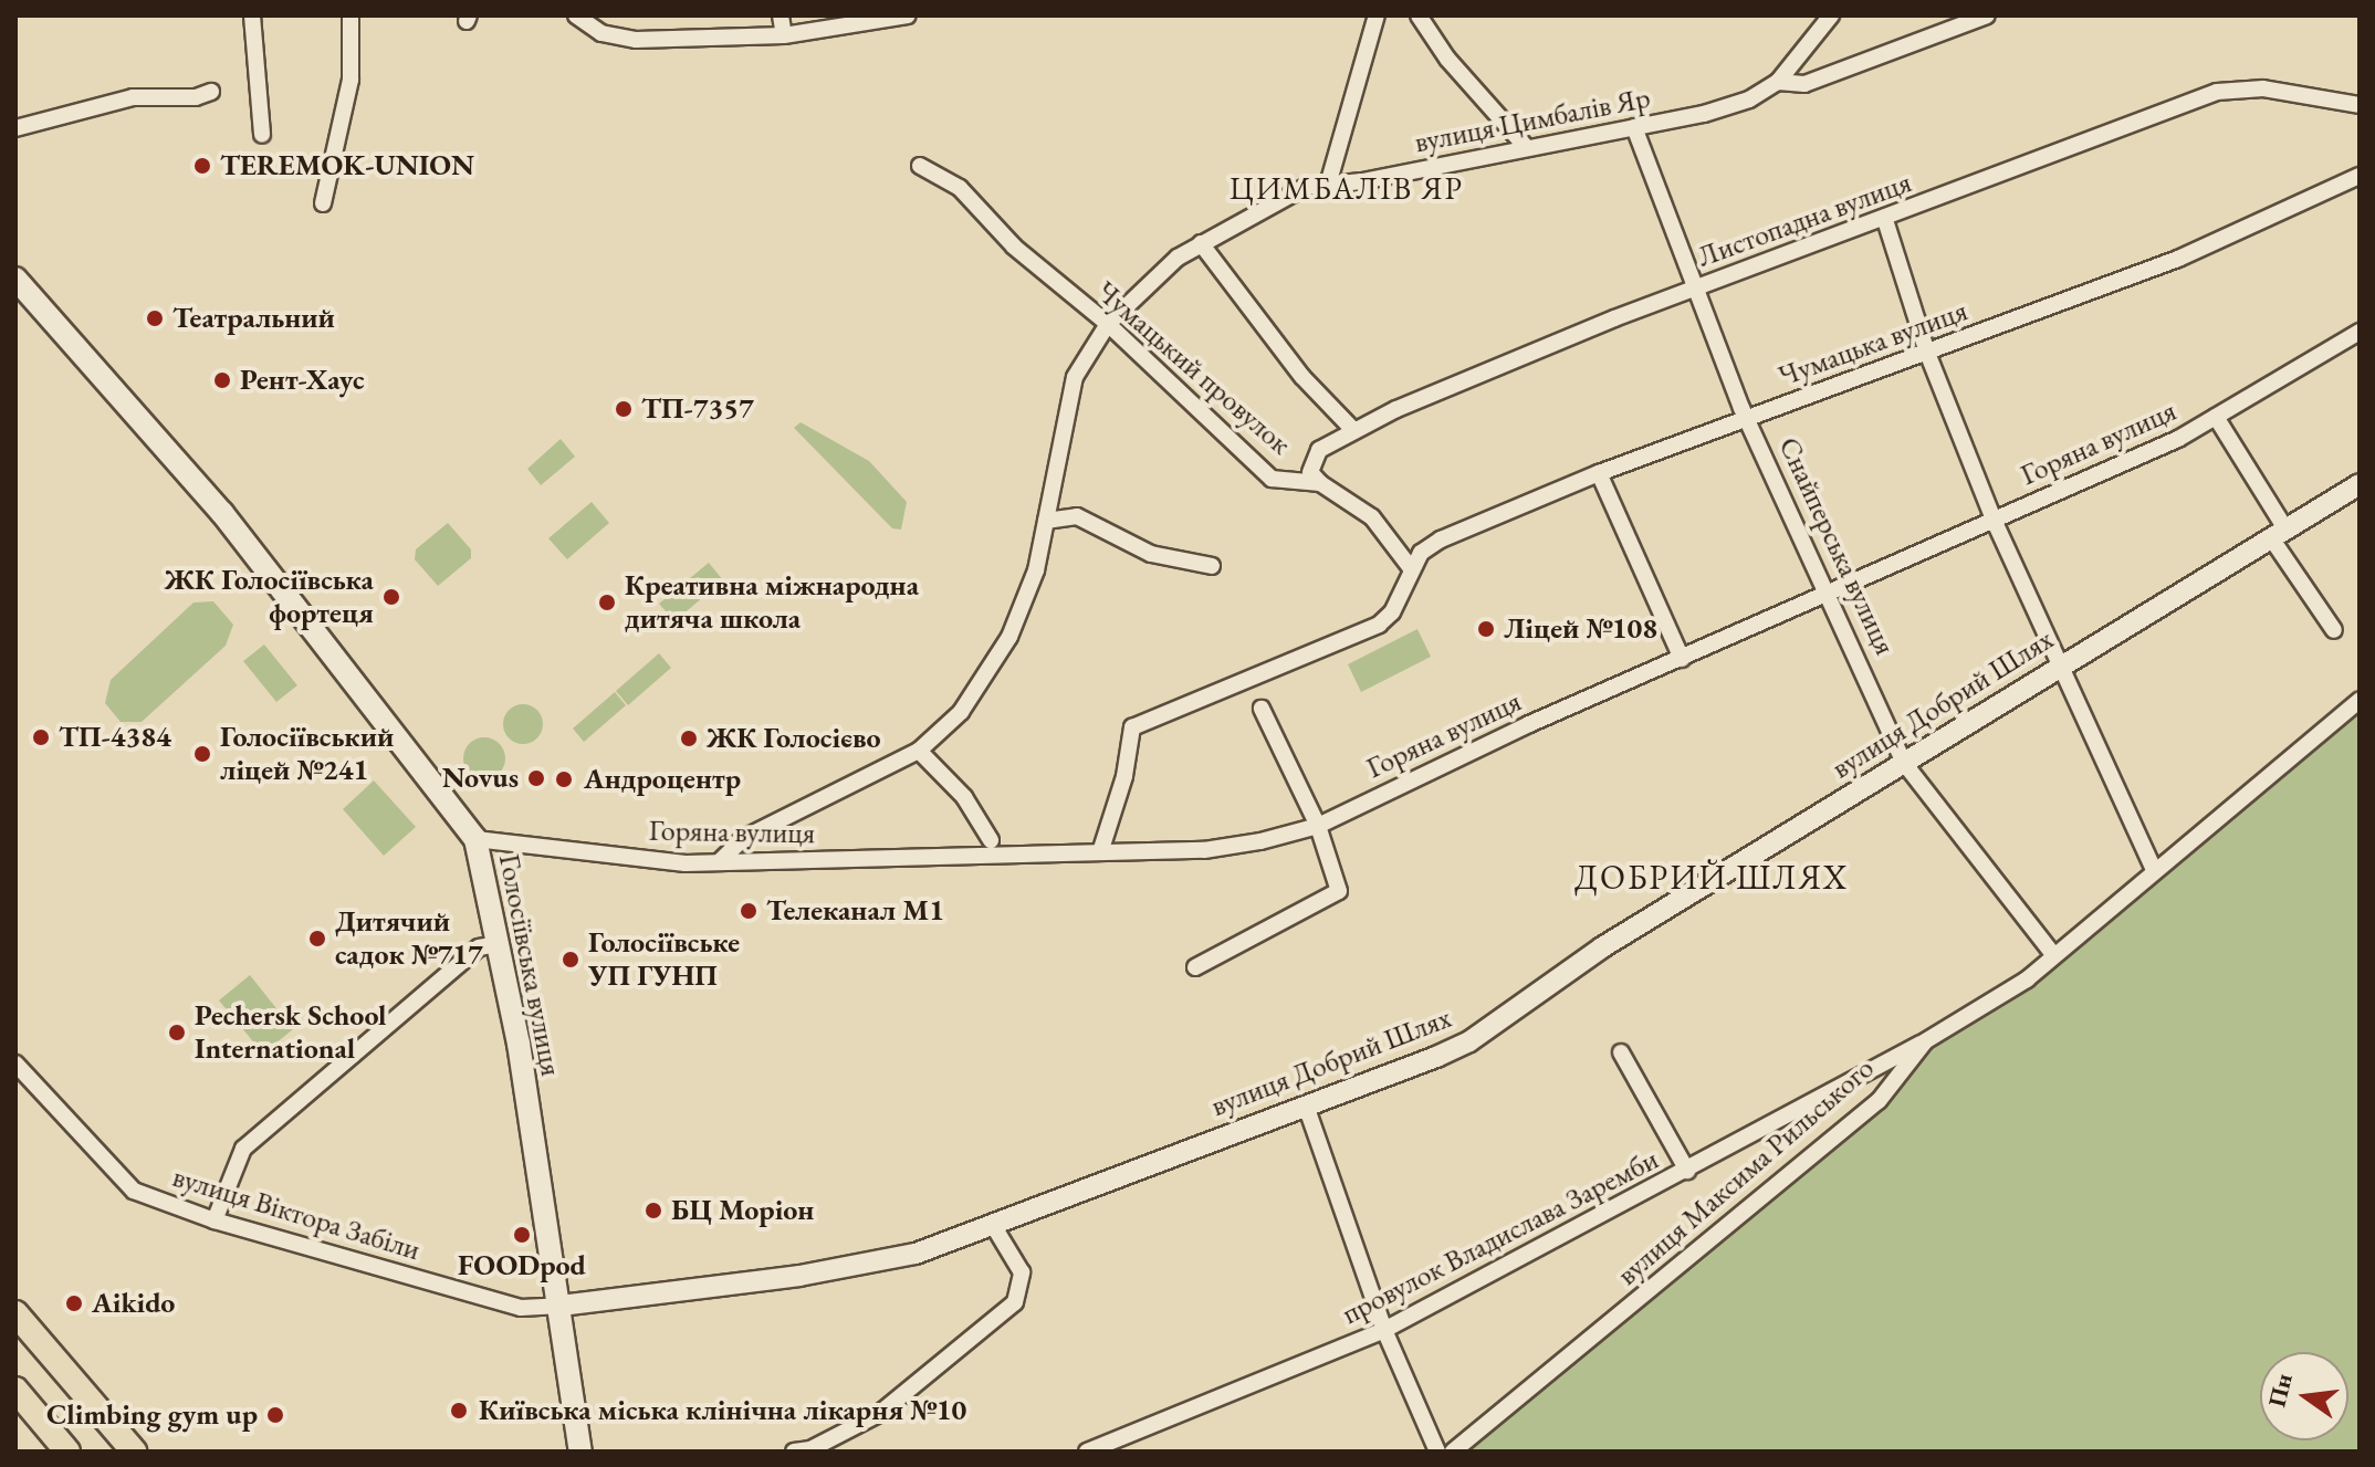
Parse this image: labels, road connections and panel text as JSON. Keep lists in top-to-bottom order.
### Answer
{
  "streets": {
    "main road": ["Голосіївська вулиця"],
    "street": [
      "вулиця Цимбалів Яр",
      "Листопадна вулиця",
      "Чумацька вулиця",
      "Чумацький провулок",
      "Горяна вулиця",
      "Снайперська вулиця",
      "вулиця Добрий Шлях",
      "вулиця Максима Рильського",
      "вулиця Віктора Забіли",
      "провулок Владислава Заремби"
    ]
  },
  "crossings": [
    ["вулиця Цимбалів Яр", "Чумацький провулок"],
    ["вулиця Цимбалів Яр", "Горяна вулиця"],
    ["вулиця Цимбалів Яр", "Снайперська вулиця"],
    ["Листопадна вулиця", "Чумацький провулок"],
    ["Листопадна вулиця", "Снайперська вулиця"],
    ["Чумацька вулиця", "Чумацький провулок"],
    ["Чумацька вулиця", "Снайперська вулиця"],
    ["Горяна вулиця", "Снайперська вулиця"],
    ["Горяна вулиця", "Голосіївська вулиця"],
    ["Снайперська вулиця", "вулиця Добрий Шлях"],
    ["Снайперська вулиця", "вулиця Максима Рильського"],
    ["вулиця Добрий Шлях", "Голосіївська вулиця"],
    ["вулиця Добрий Шлях", "вулиця Віктора Забіли"],
    ["Голосіївська вулиця", "вулиця Віктора Забіли"],
    ["вулиця Максима Рильського", "провулок Владислава Заремби"]
  ],
  "districts": ["ЦИМБАЛІВ ЯР", "ДОБРИЙ ШЛЯХ"],
  "places": [
    "TEREMOK-UNION",
    "Театральний",
    "Рент-Хаус",
    "ТП-7357",
    "ЖК Голосіївська фортеця",
    "Креативна міжнародна дитяча школа",
    "Ліцей №108",
    "ТП-4384",
    "ЖК Голосієво",
    "Голосіївський ліцей №241",
    "Novus",
    "Андроцентр",
    "Телеканал М1",
    "Дитячий садок №717",
    "Голосіївське УП ГУНП",
    "Pechersk School International",
    "БЦ Моріон",
    "FOODpod",
    "Aikido",
    "Київська міська клінічна лікарня №10",
    "Climbing gym up"
  ],
  "north": "left"
}
